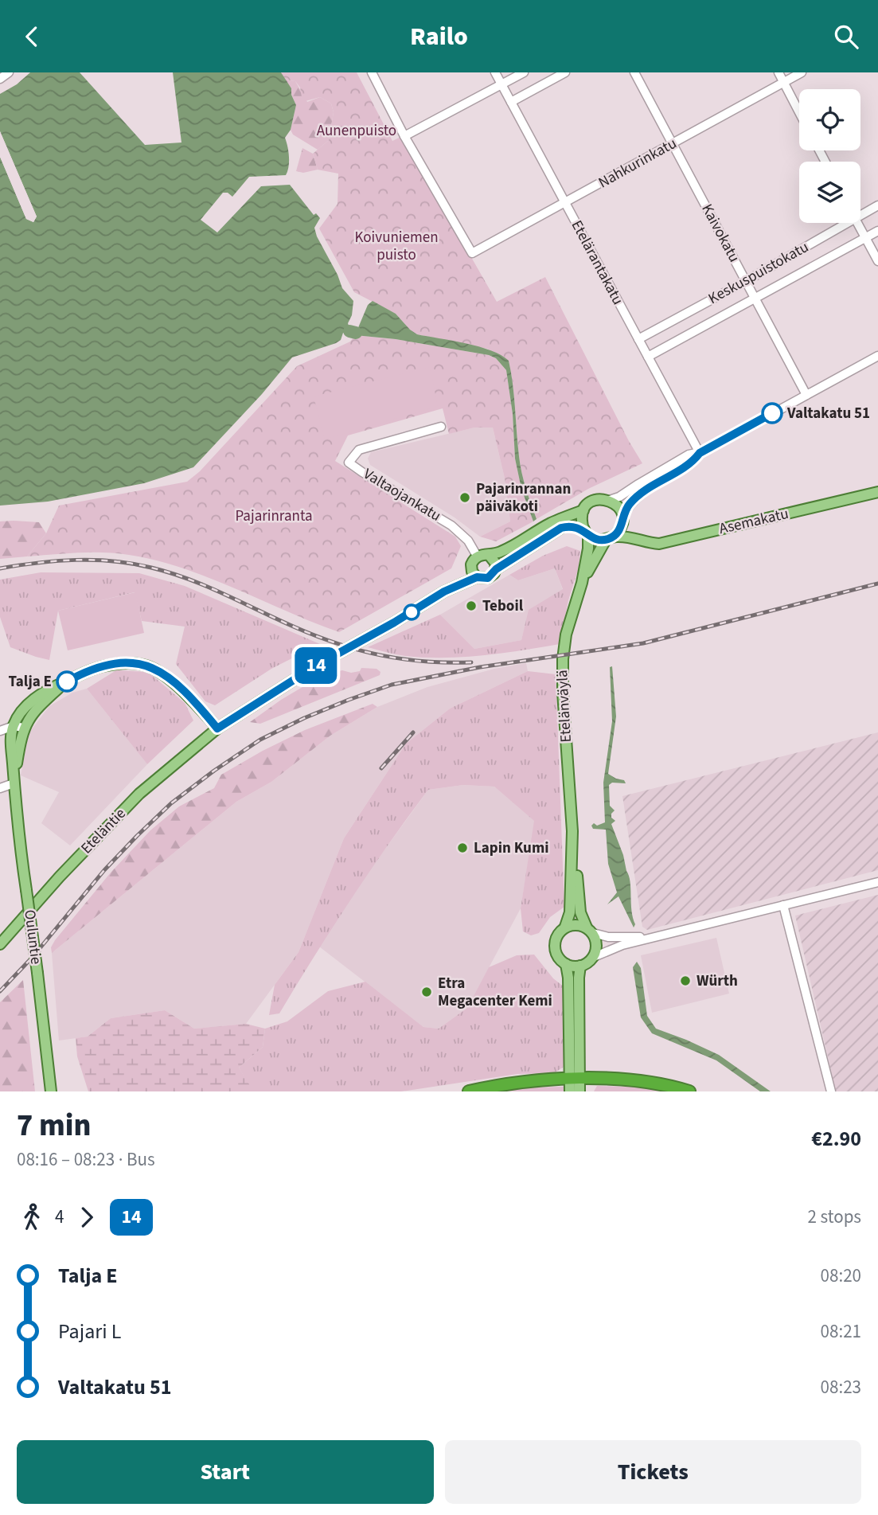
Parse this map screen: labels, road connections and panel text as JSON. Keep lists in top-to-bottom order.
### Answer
{
  "streets": {
    "main road": [
      "Asemakatu",
      "Etelänväylä",
      "Eteläntie",
      "Ouluntie"
    ],
    "street": [
      "Nahkurinkatu",
      "Kaivokatu",
      "Etelärantakatu",
      "Keskuspuistokatu",
      "Valtaojankatu"
    ]
  },
  "crossings": [
    ["Nahkurinkatu", "Kaivokatu"],
    ["Nahkurinkatu", "Etelärantakatu"],
    ["Kaivokatu", "Keskuspuistokatu"],
    ["Etelärantakatu", "Keskuspuistokatu"],
    ["Asemakatu", "Etelänväylä"]
  ],
  "parks": ["Aunenpuisto", "Koivuniemen puisto", "Pajarinranta"],
  "places": [
    "Valtakatu 51",
    "Pajarinrannan päiväkoti",
    "Teboil",
    "Talja E",
    "Lapin Kumi",
    "Würth",
    "Etra Megacenter Kemi"
  ],
  "lines": ["bus line 14"],
  "page": {
    "header": "Railo",
    "on_map": "14",
    "heading": ["7 min", "08:16 – 08:23 · Bus", "€2.90"],
    "legs": ["4", "14", "2 stops"],
    "list": [
      {
        "name": "Talja E",
        "value": "08:20"
      },
      {
        "name": "Pajari L",
        "value": "08:21"
      },
      {
        "name": "Valtakatu 51",
        "value": "08:23"
      }
    ],
    "buttons": ["Start", "Tickets"]
  }
}
